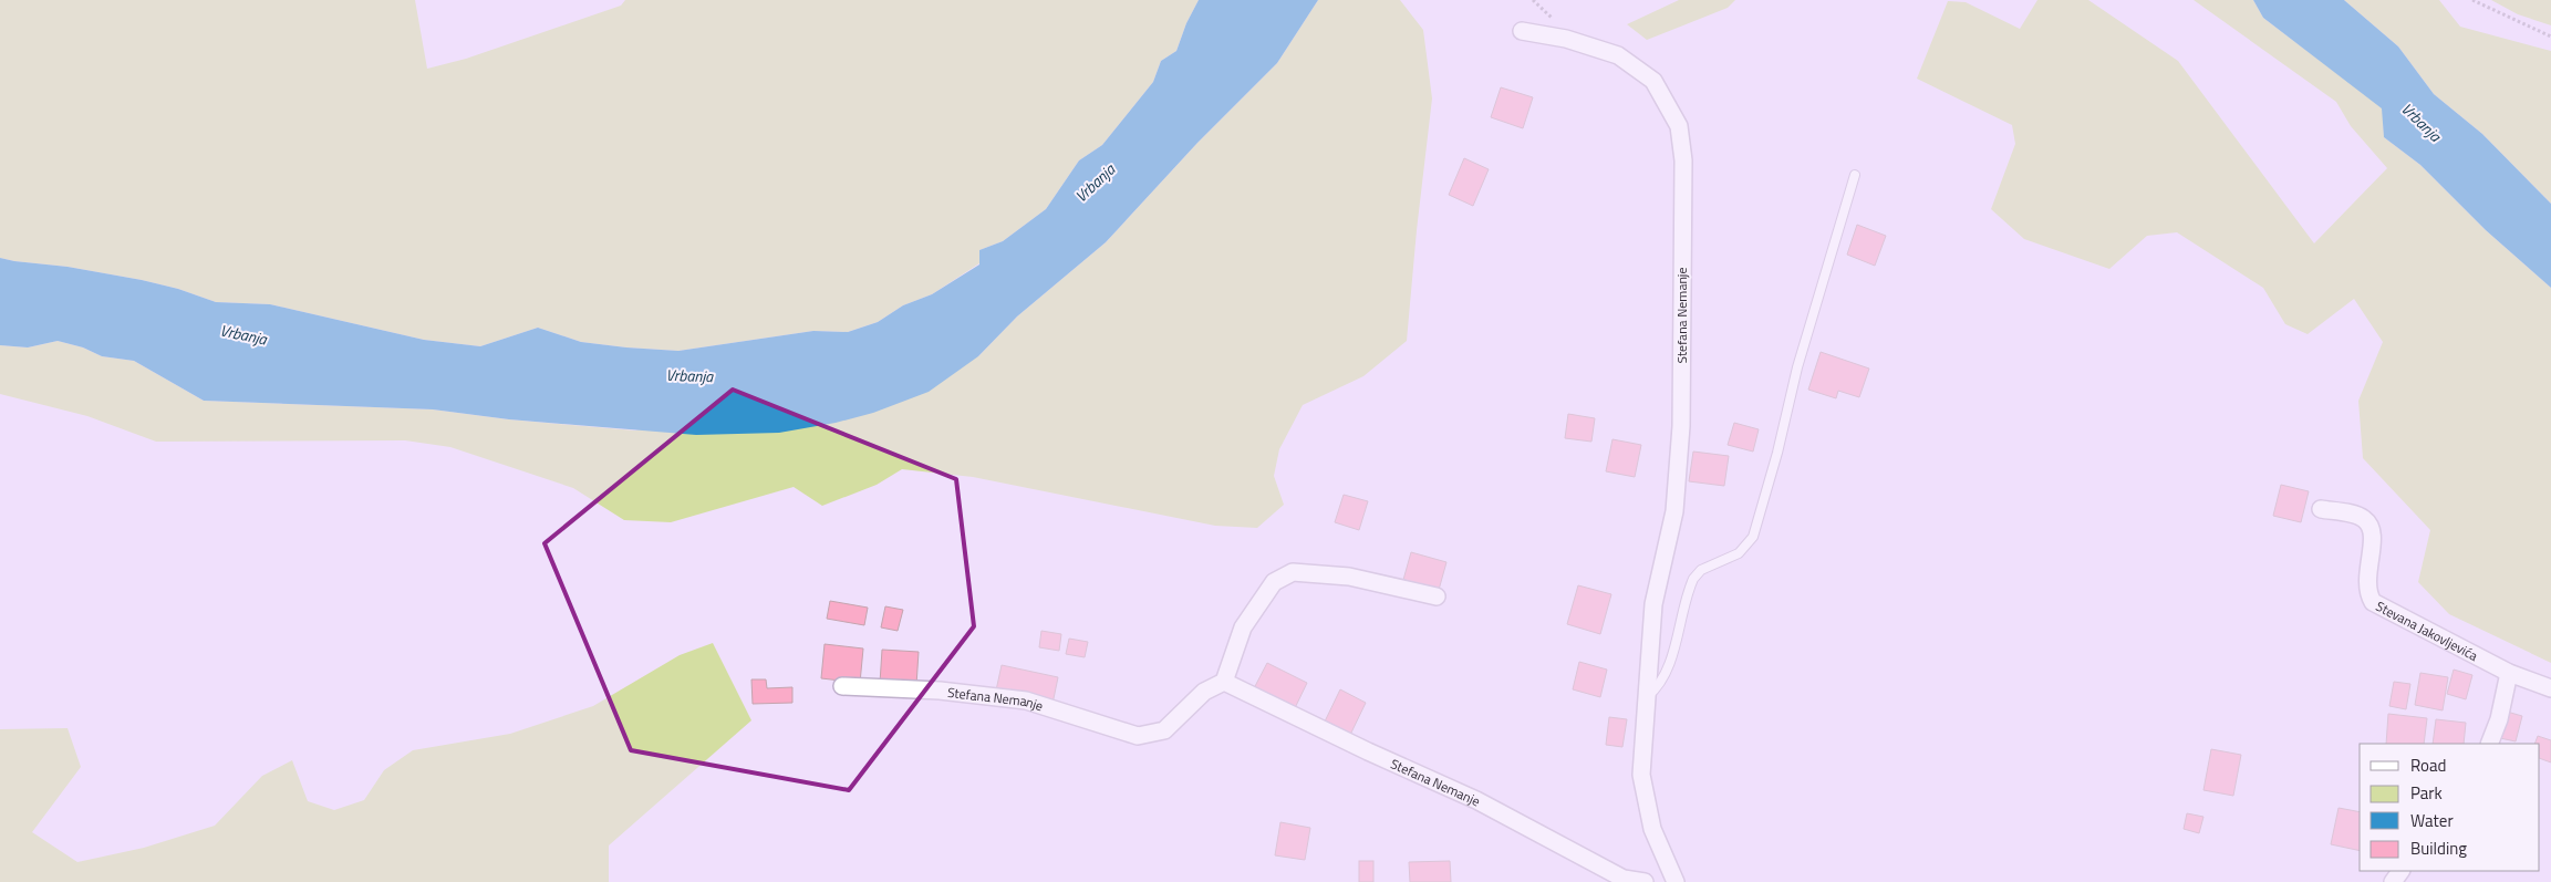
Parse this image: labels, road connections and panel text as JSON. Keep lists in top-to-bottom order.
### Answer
{
  "streets": {
    "street": ["Stefana Nemanje", "Stevana Jakovljevića"]
  },
  "water": ["Vrbanja"],
  "legend": [
    "Road",
    "Park",
    "Water",
    "Building"
  ]
}
